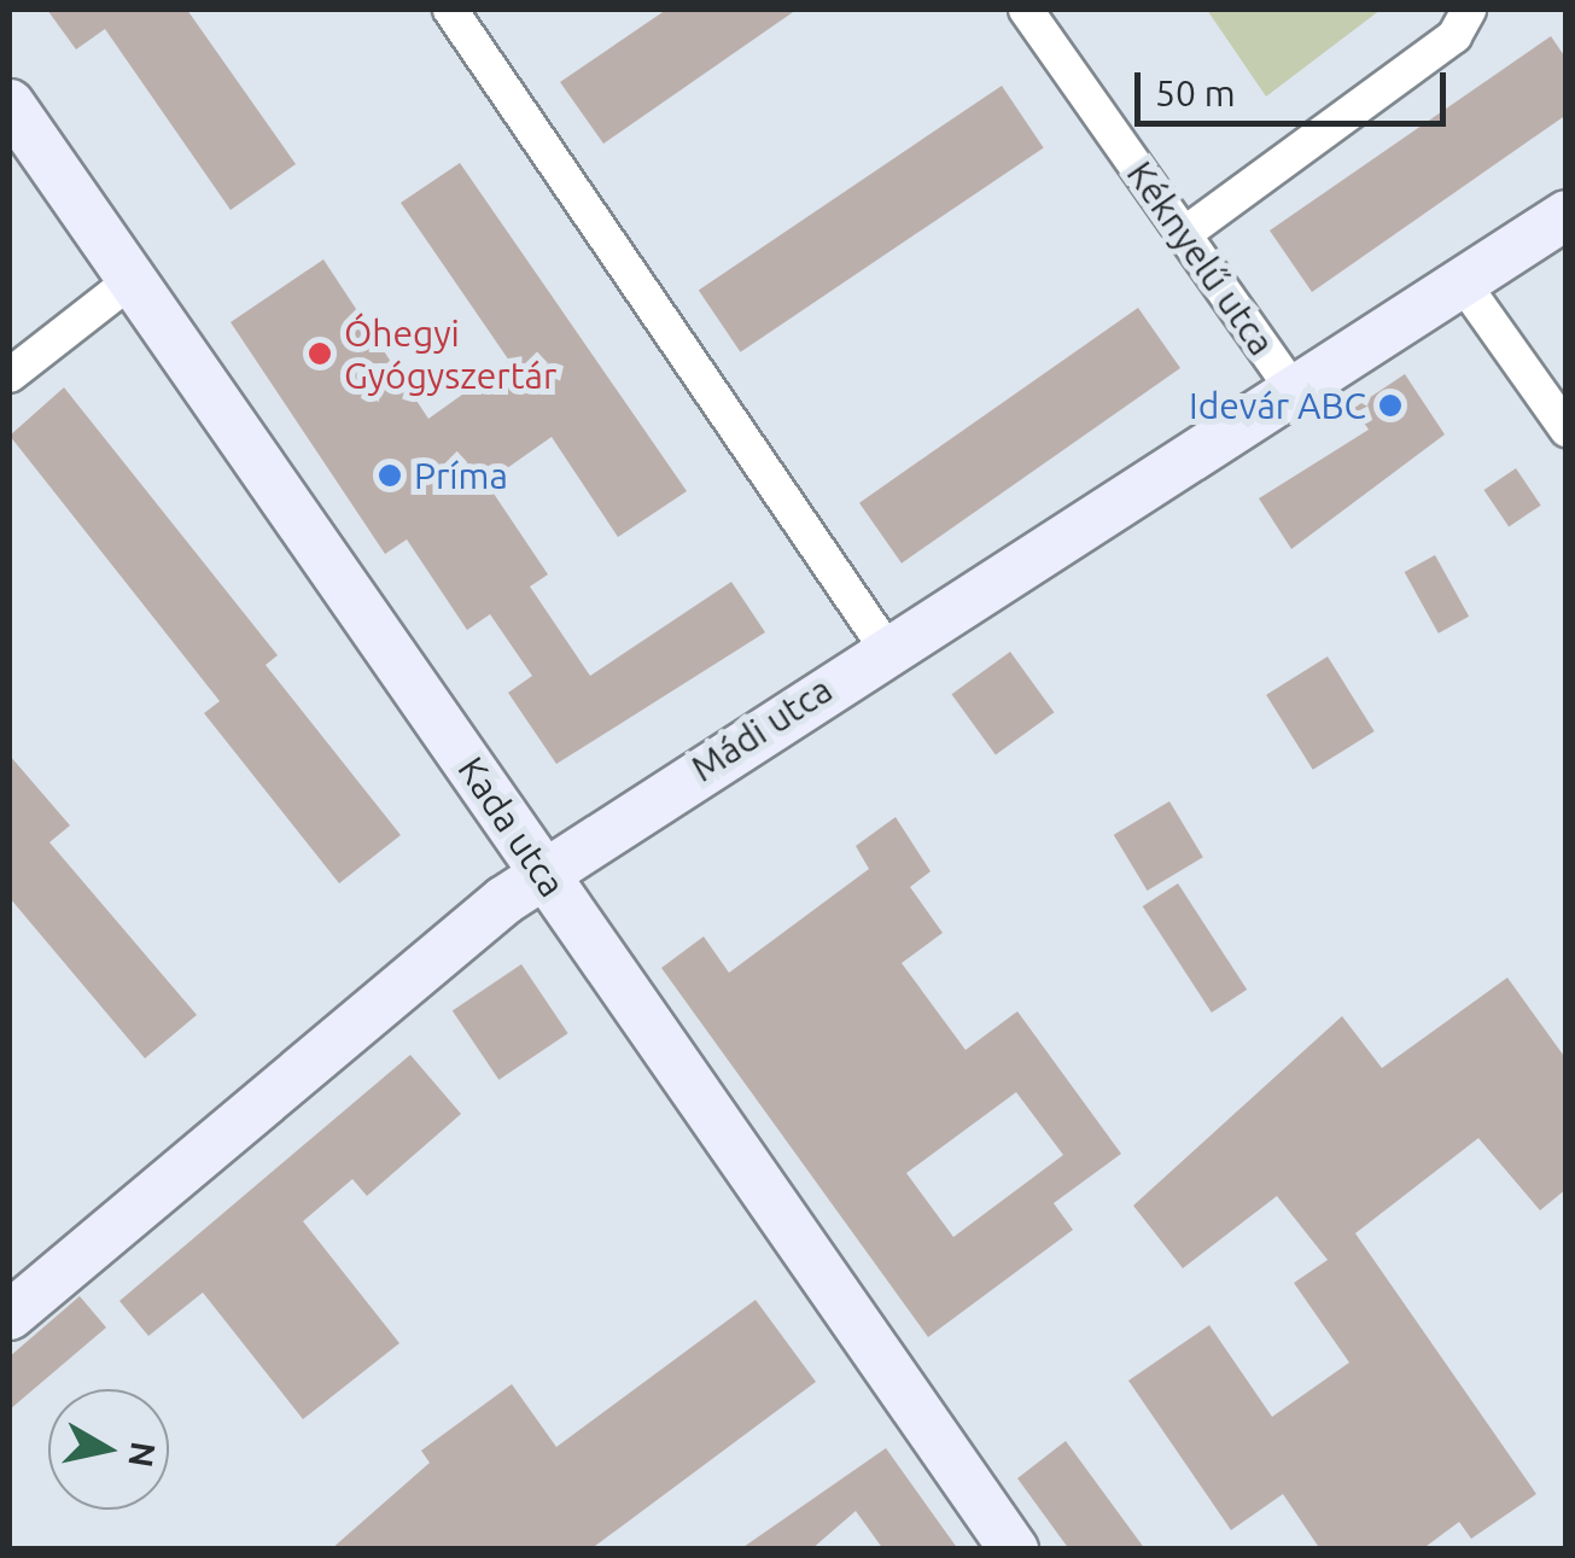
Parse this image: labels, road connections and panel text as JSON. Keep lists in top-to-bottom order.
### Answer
{
  "streets": {
    "street": ["Kéknyelű utca", "Mádi utca", "Kada utca"]
  },
  "crossings": [
    ["Kéknyelű utca", "Mádi utca"],
    ["Mádi utca", "Kada utca"]
  ],
  "places": ["Óhegyi Gyógyszertár", "Idevár ABC", "Príma"],
  "scale_bar": "50 m",
  "north": "right"
}
